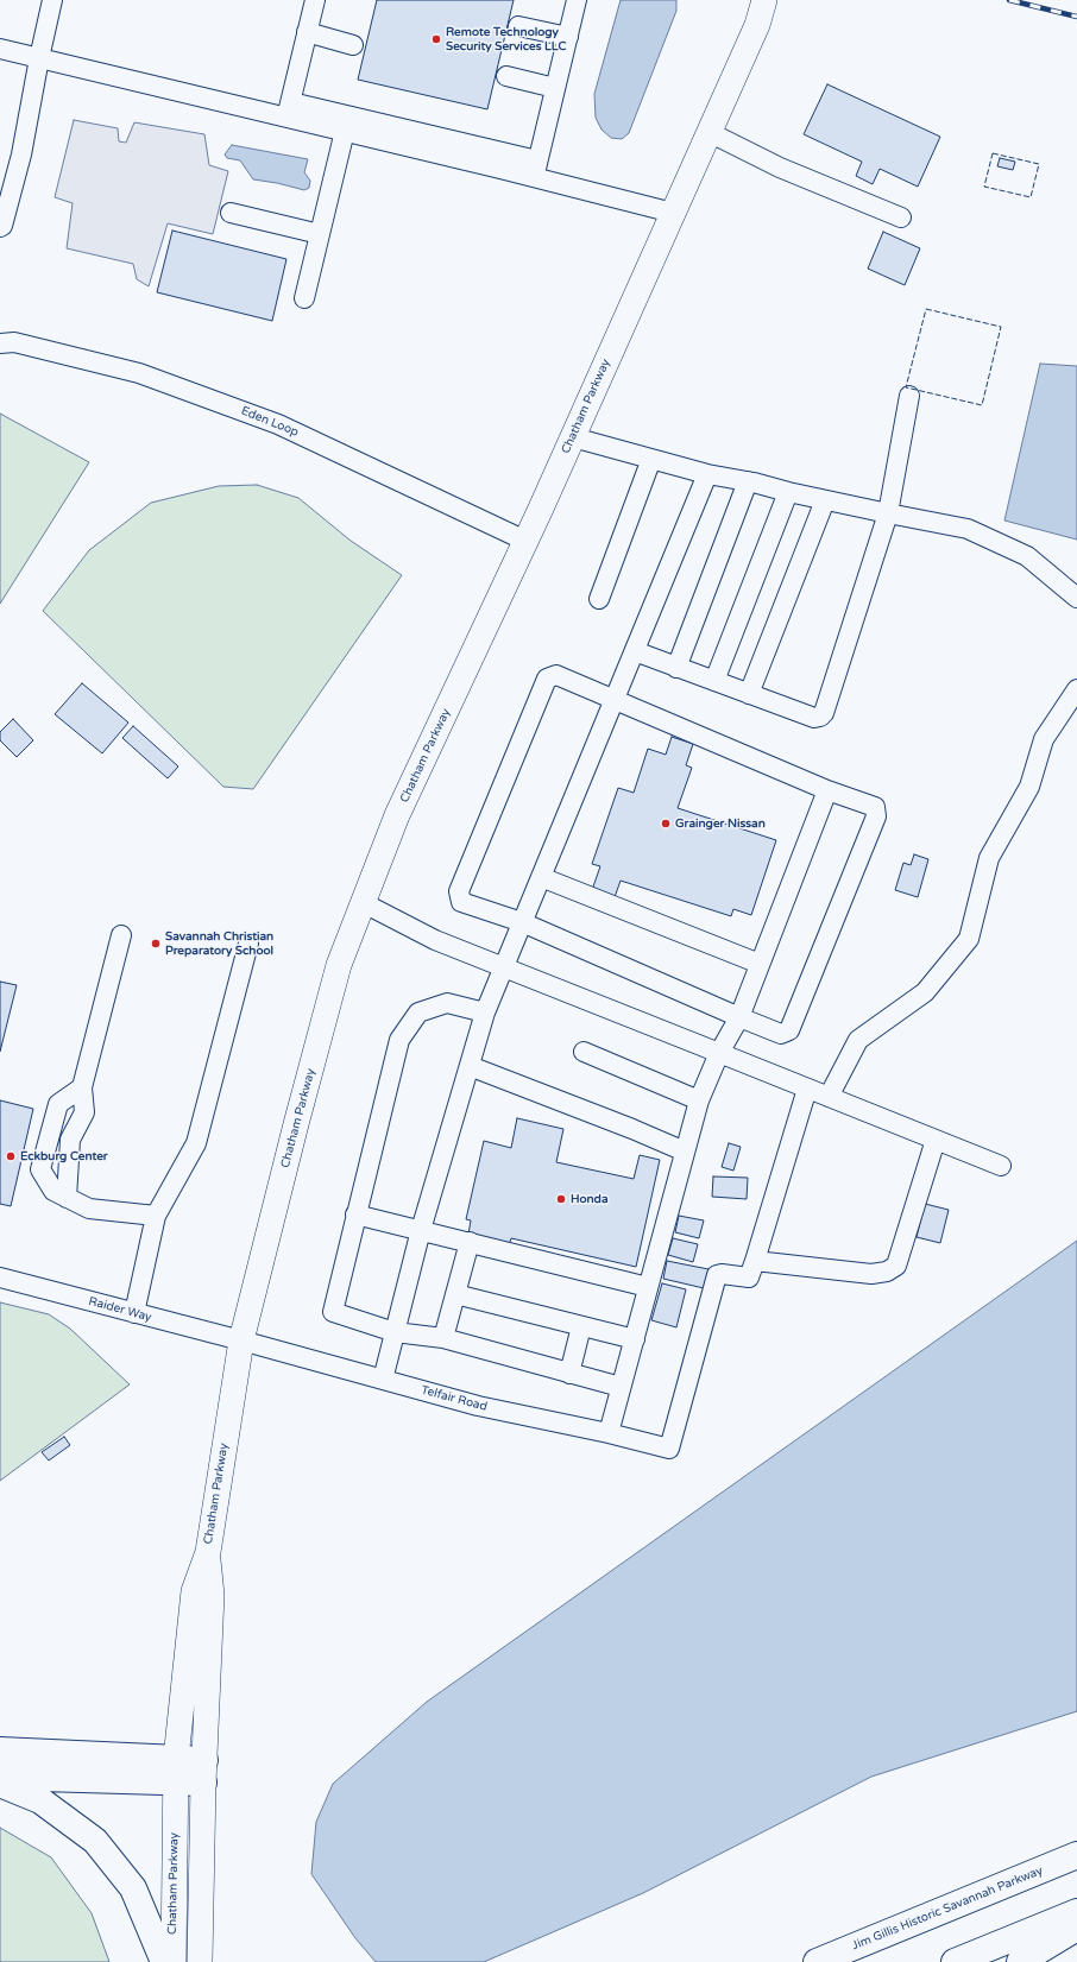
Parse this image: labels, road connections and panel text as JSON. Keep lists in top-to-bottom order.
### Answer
{
  "streets": {
    "highway": ["Jim Gillis Historic Savannah Parkway"],
    "main road": ["Chatham Parkway"],
    "street": ["Eden Loop", "Raider Way", "Telfair Road"]
  },
  "crossings": [
    ["Chatham Parkway", "Eden Loop"],
    ["Chatham Parkway", "Raider Way"],
    ["Chatham Parkway", "Telfair Road"],
    ["Raider Way", "Telfair Road"]
  ],
  "places": [
    "Remote Technology Security Services LLC",
    "Grainger Nissan",
    "Savannah Christian Preparatory School",
    "Eckburg Center",
    "Honda"
  ]
}
